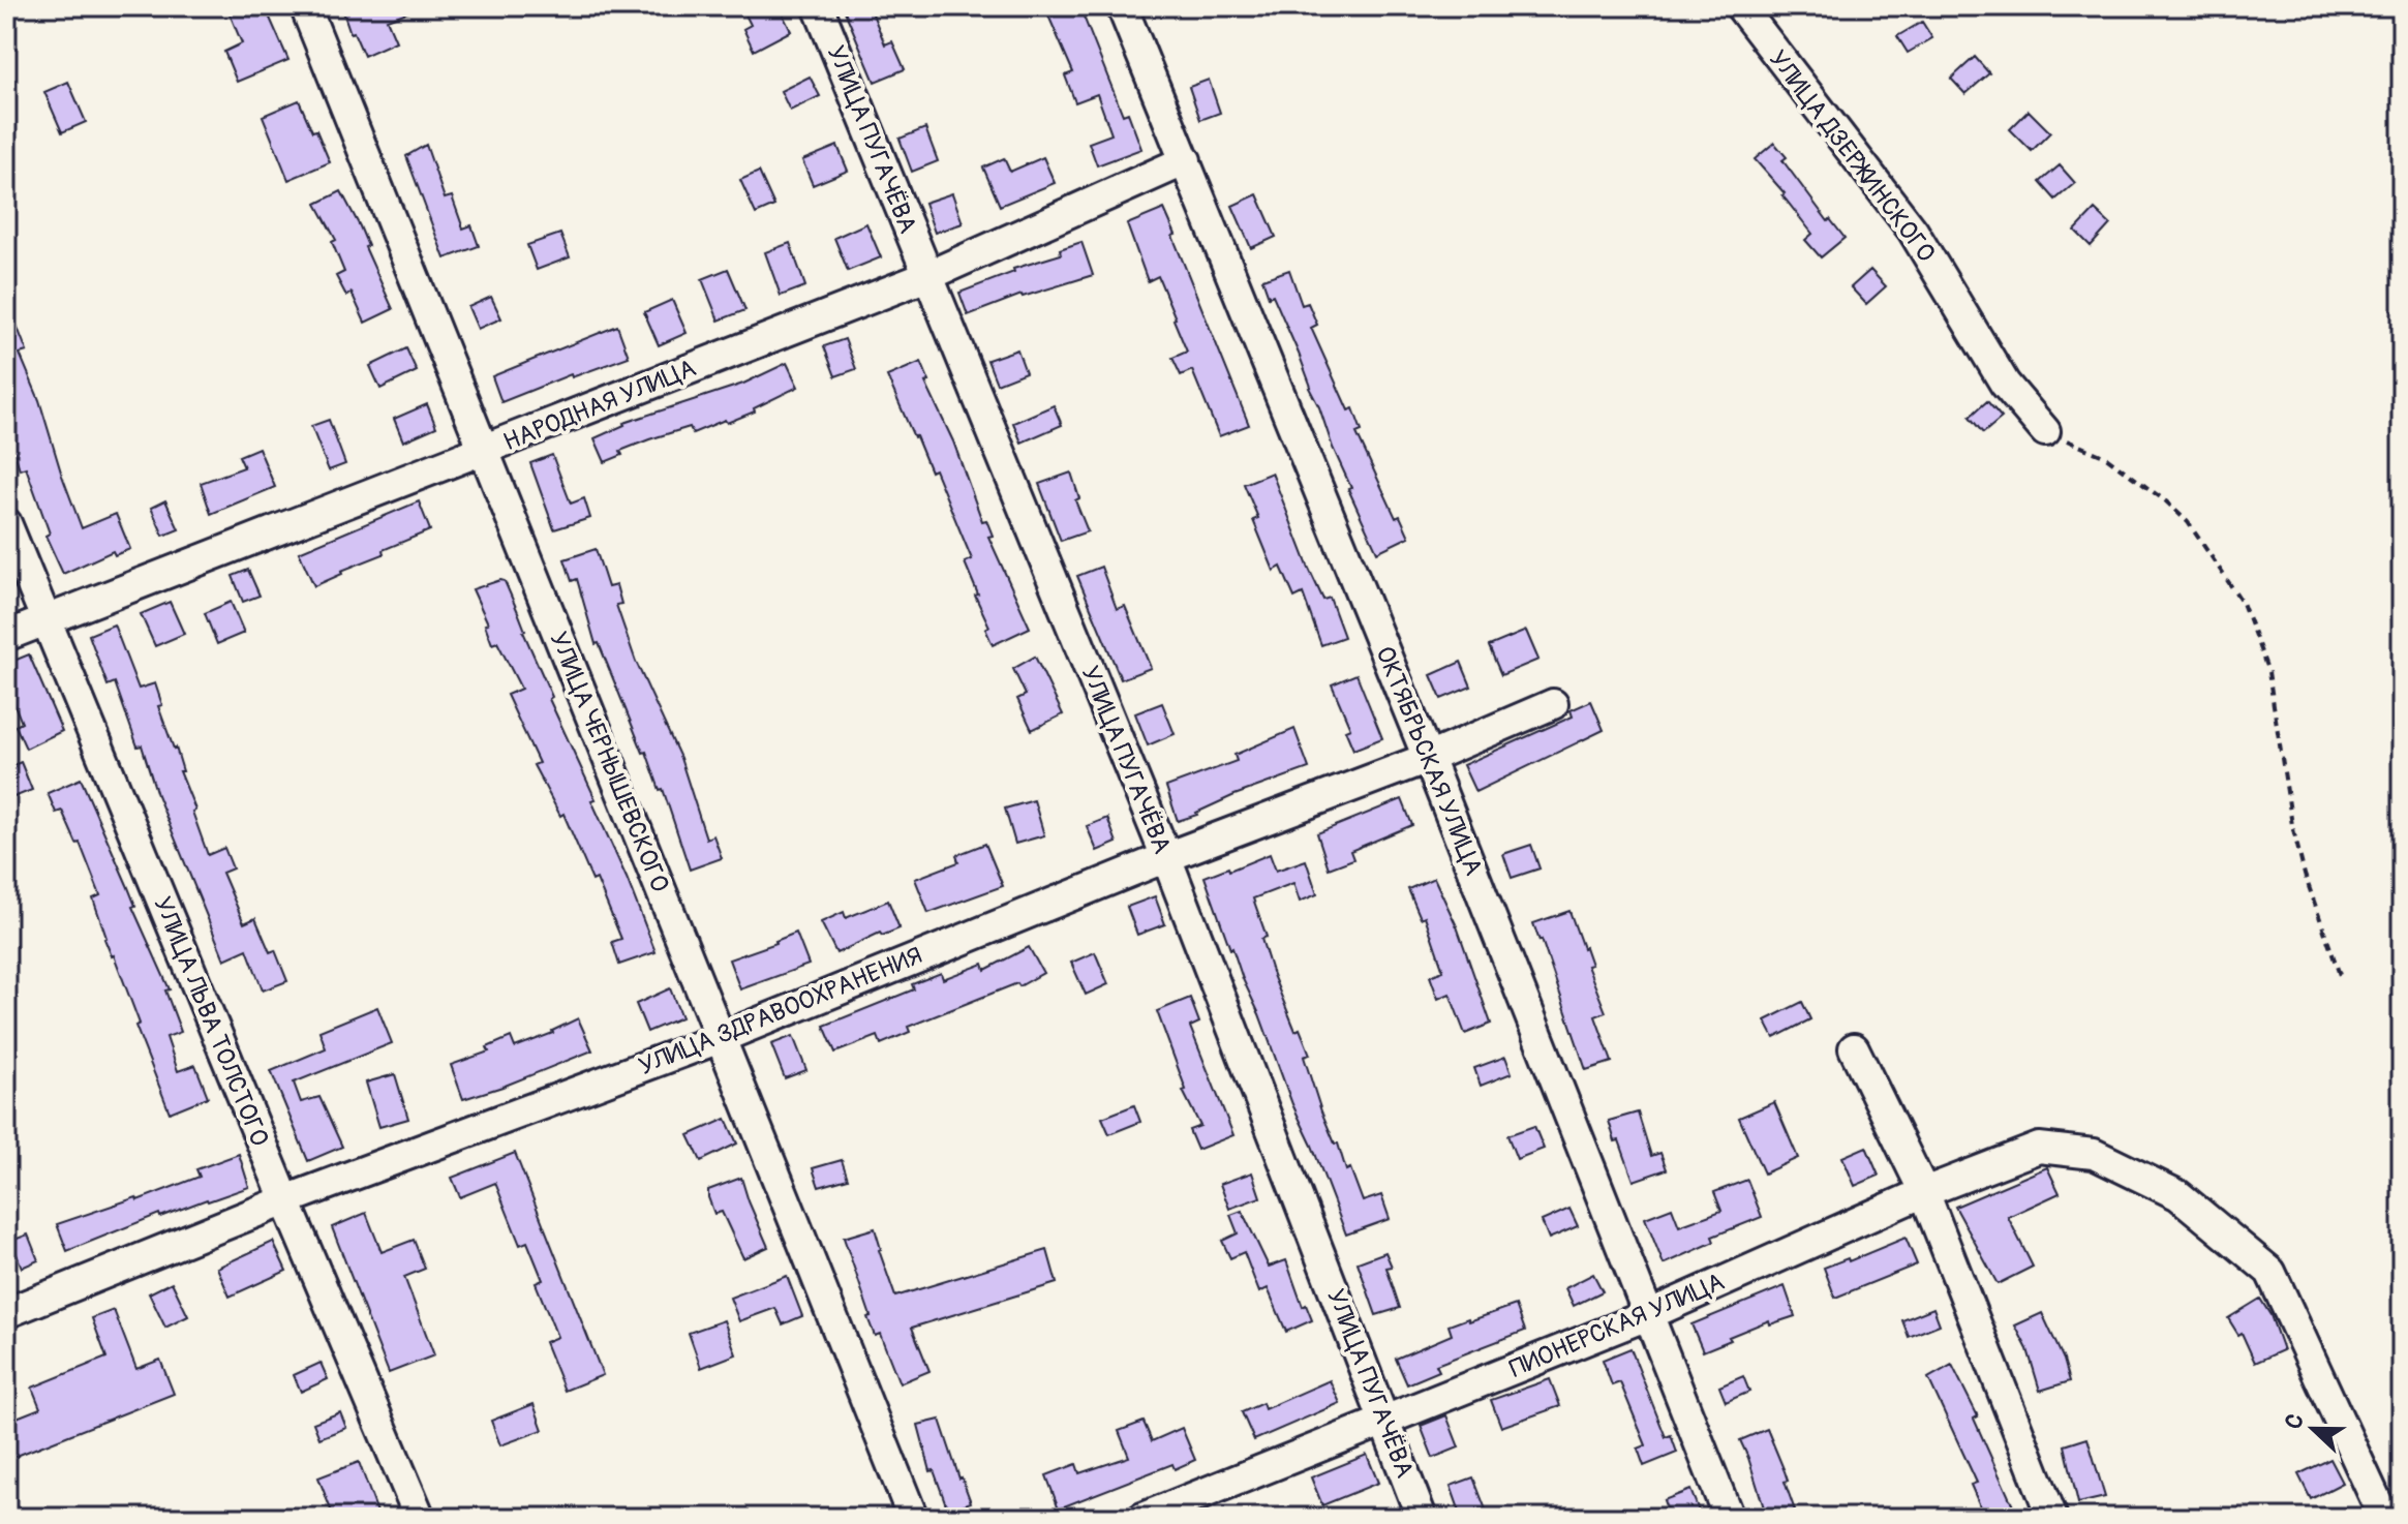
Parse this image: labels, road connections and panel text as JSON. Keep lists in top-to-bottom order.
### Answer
{
  "streets": {
    "street": [
      "УЛИЦА ПУГАЧЁВА",
      "УЛИЦА ДЗЕРЖИНСКОГО",
      "НАРОДНАЯ УЛИЦА",
      "ОКТЯБРЬСКАЯ УЛИЦА",
      "УЛИЦА ЧЕРНЫШЕВСКОГО",
      "УЛИЦА ЗДРАВООХРАНЕНИЯ",
      "УЛИЦА ЛЬВА ТОЛСТОГО",
      "ПИОНЕРСКАЯ УЛИЦА"
    ]
  },
  "crossings": [
    ["УЛИЦА ПУГАЧЁВА", "НАРОДНАЯ УЛИЦА"],
    ["УЛИЦА ПУГАЧЁВА", "УЛИЦА ЗДРАВООХРАНЕНИЯ"],
    ["УЛИЦА ПУГАЧЁВА", "ПИОНЕРСКАЯ УЛИЦА"],
    ["НАРОДНАЯ УЛИЦА", "ОКТЯБРЬСКАЯ УЛИЦА"],
    ["НАРОДНАЯ УЛИЦА", "УЛИЦА ЧЕРНЫШЕВСКОГО"],
    ["НАРОДНАЯ УЛИЦА", "УЛИЦА ЛЬВА ТОЛСТОГО"],
    ["ОКТЯБРЬСКАЯ УЛИЦА", "УЛИЦА ЗДРАВООХРАНЕНИЯ"],
    ["ОКТЯБРЬСКАЯ УЛИЦА", "ПИОНЕРСКАЯ УЛИЦА"],
    ["УЛИЦА ЧЕРНЫШЕВСКОГО", "УЛИЦА ЗДРАВООХРАНЕНИЯ"],
    ["УЛИЦА ЗДРАВООХРАНЕНИЯ", "УЛИЦА ЛЬВА ТОЛСТОГО"]
  ],
  "north": "left"
}
